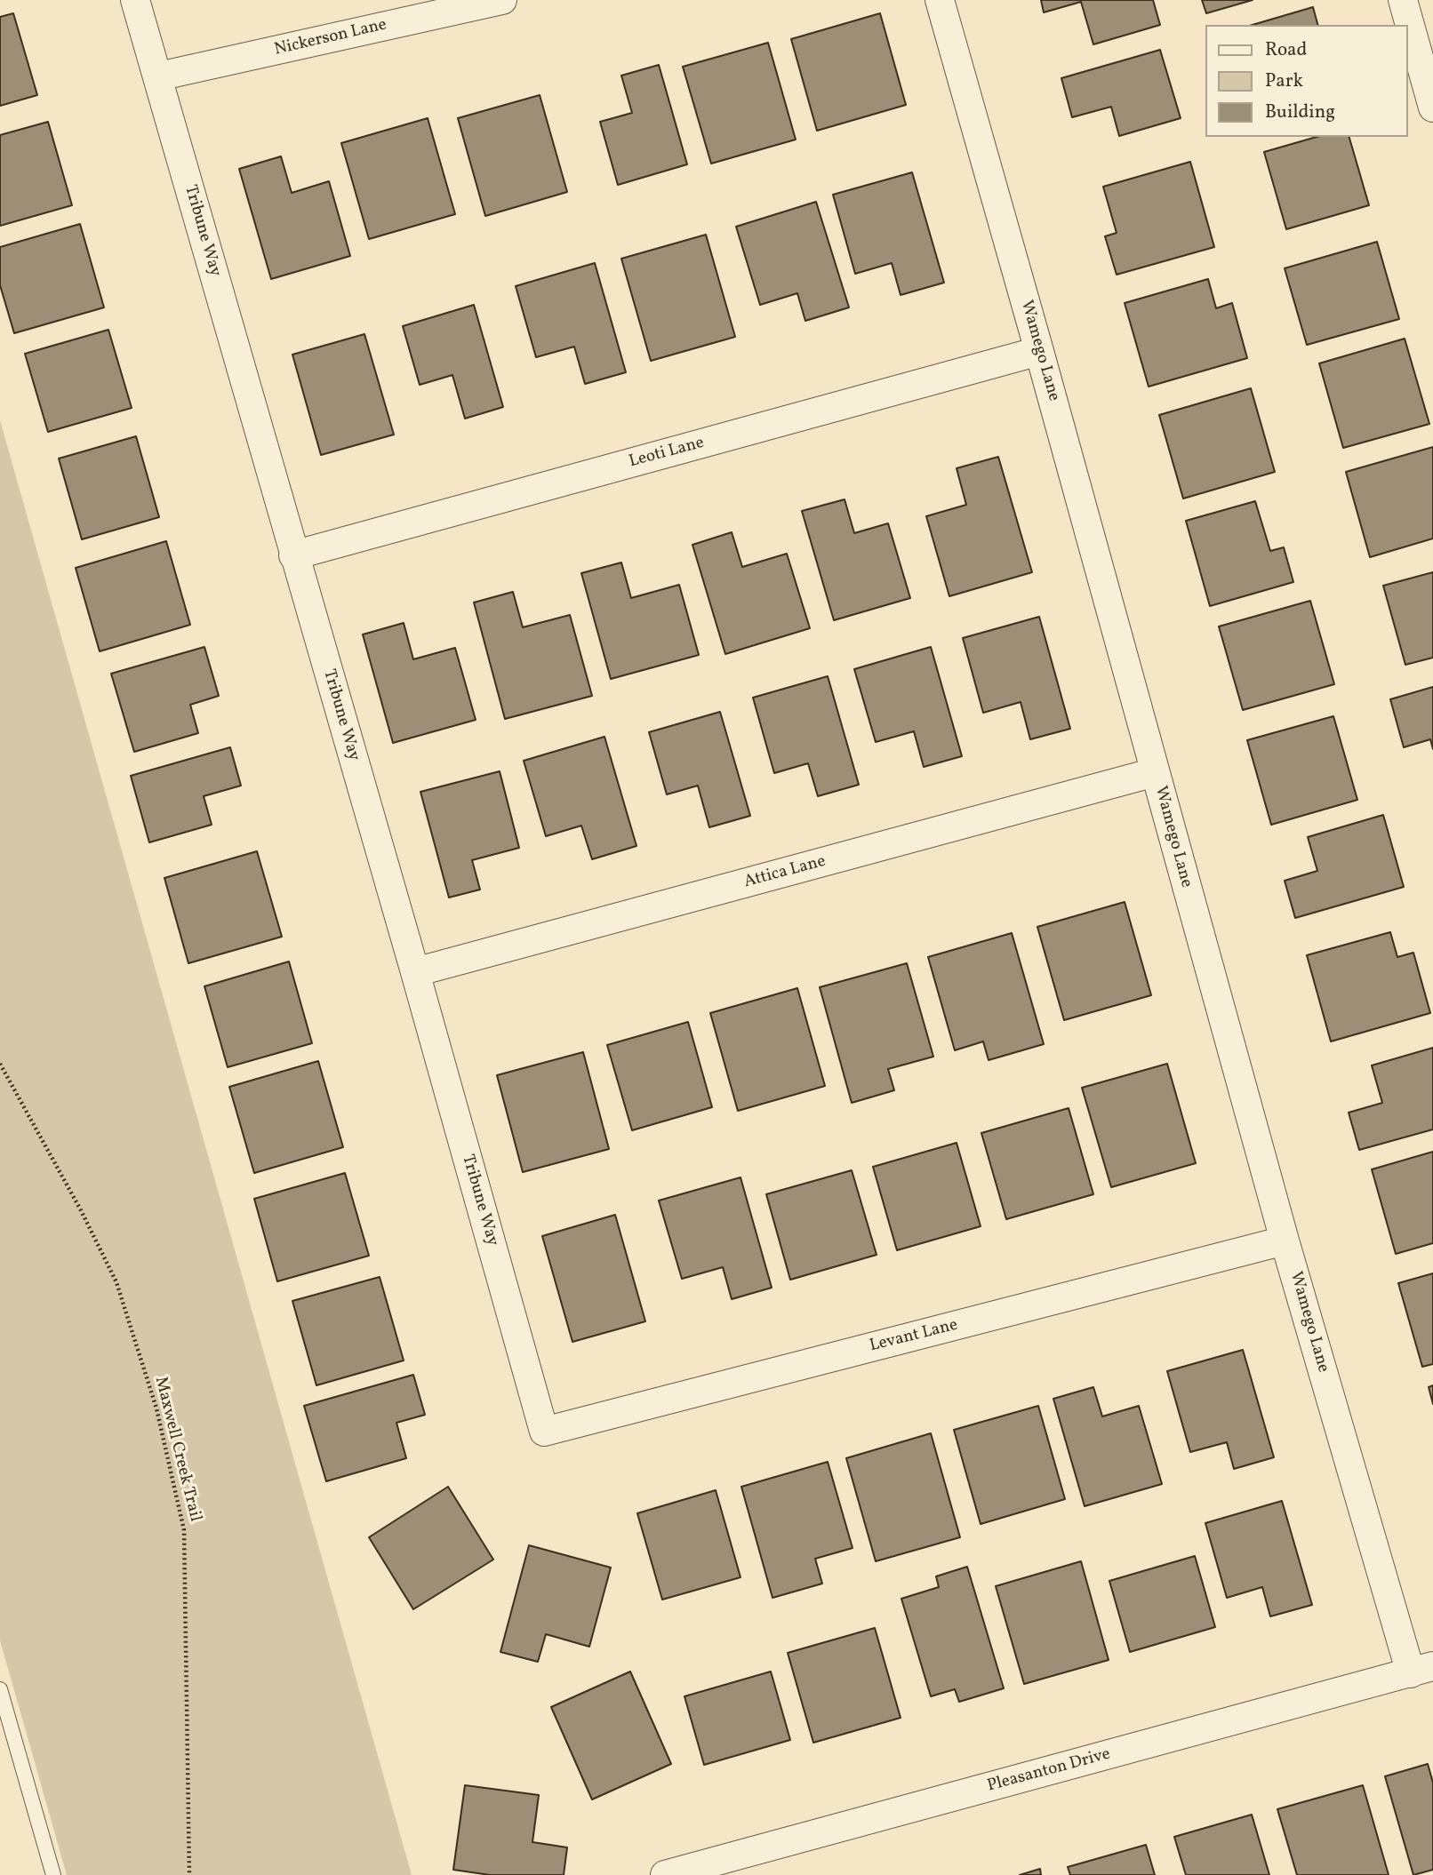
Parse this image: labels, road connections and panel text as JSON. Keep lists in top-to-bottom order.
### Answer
{
  "streets": {
    "street": [
      "Nickerson Lane",
      "Tribune Way",
      "Wamego Lane",
      "Leoti Lane",
      "Attica Lane",
      "Levant Lane",
      "Pleasanton Drive"
    ],
    "path": ["Maxwell Creek Trail"]
  },
  "crossings": [
    ["Nickerson Lane", "Tribune Way"],
    ["Tribune Way", "Leoti Lane"],
    ["Tribune Way", "Attica Lane"],
    ["Tribune Way", "Levant Lane"],
    ["Wamego Lane", "Leoti Lane"],
    ["Wamego Lane", "Attica Lane"],
    ["Wamego Lane", "Levant Lane"],
    ["Wamego Lane", "Pleasanton Drive"]
  ],
  "legend": ["Road", "Park", "Building"]
}
